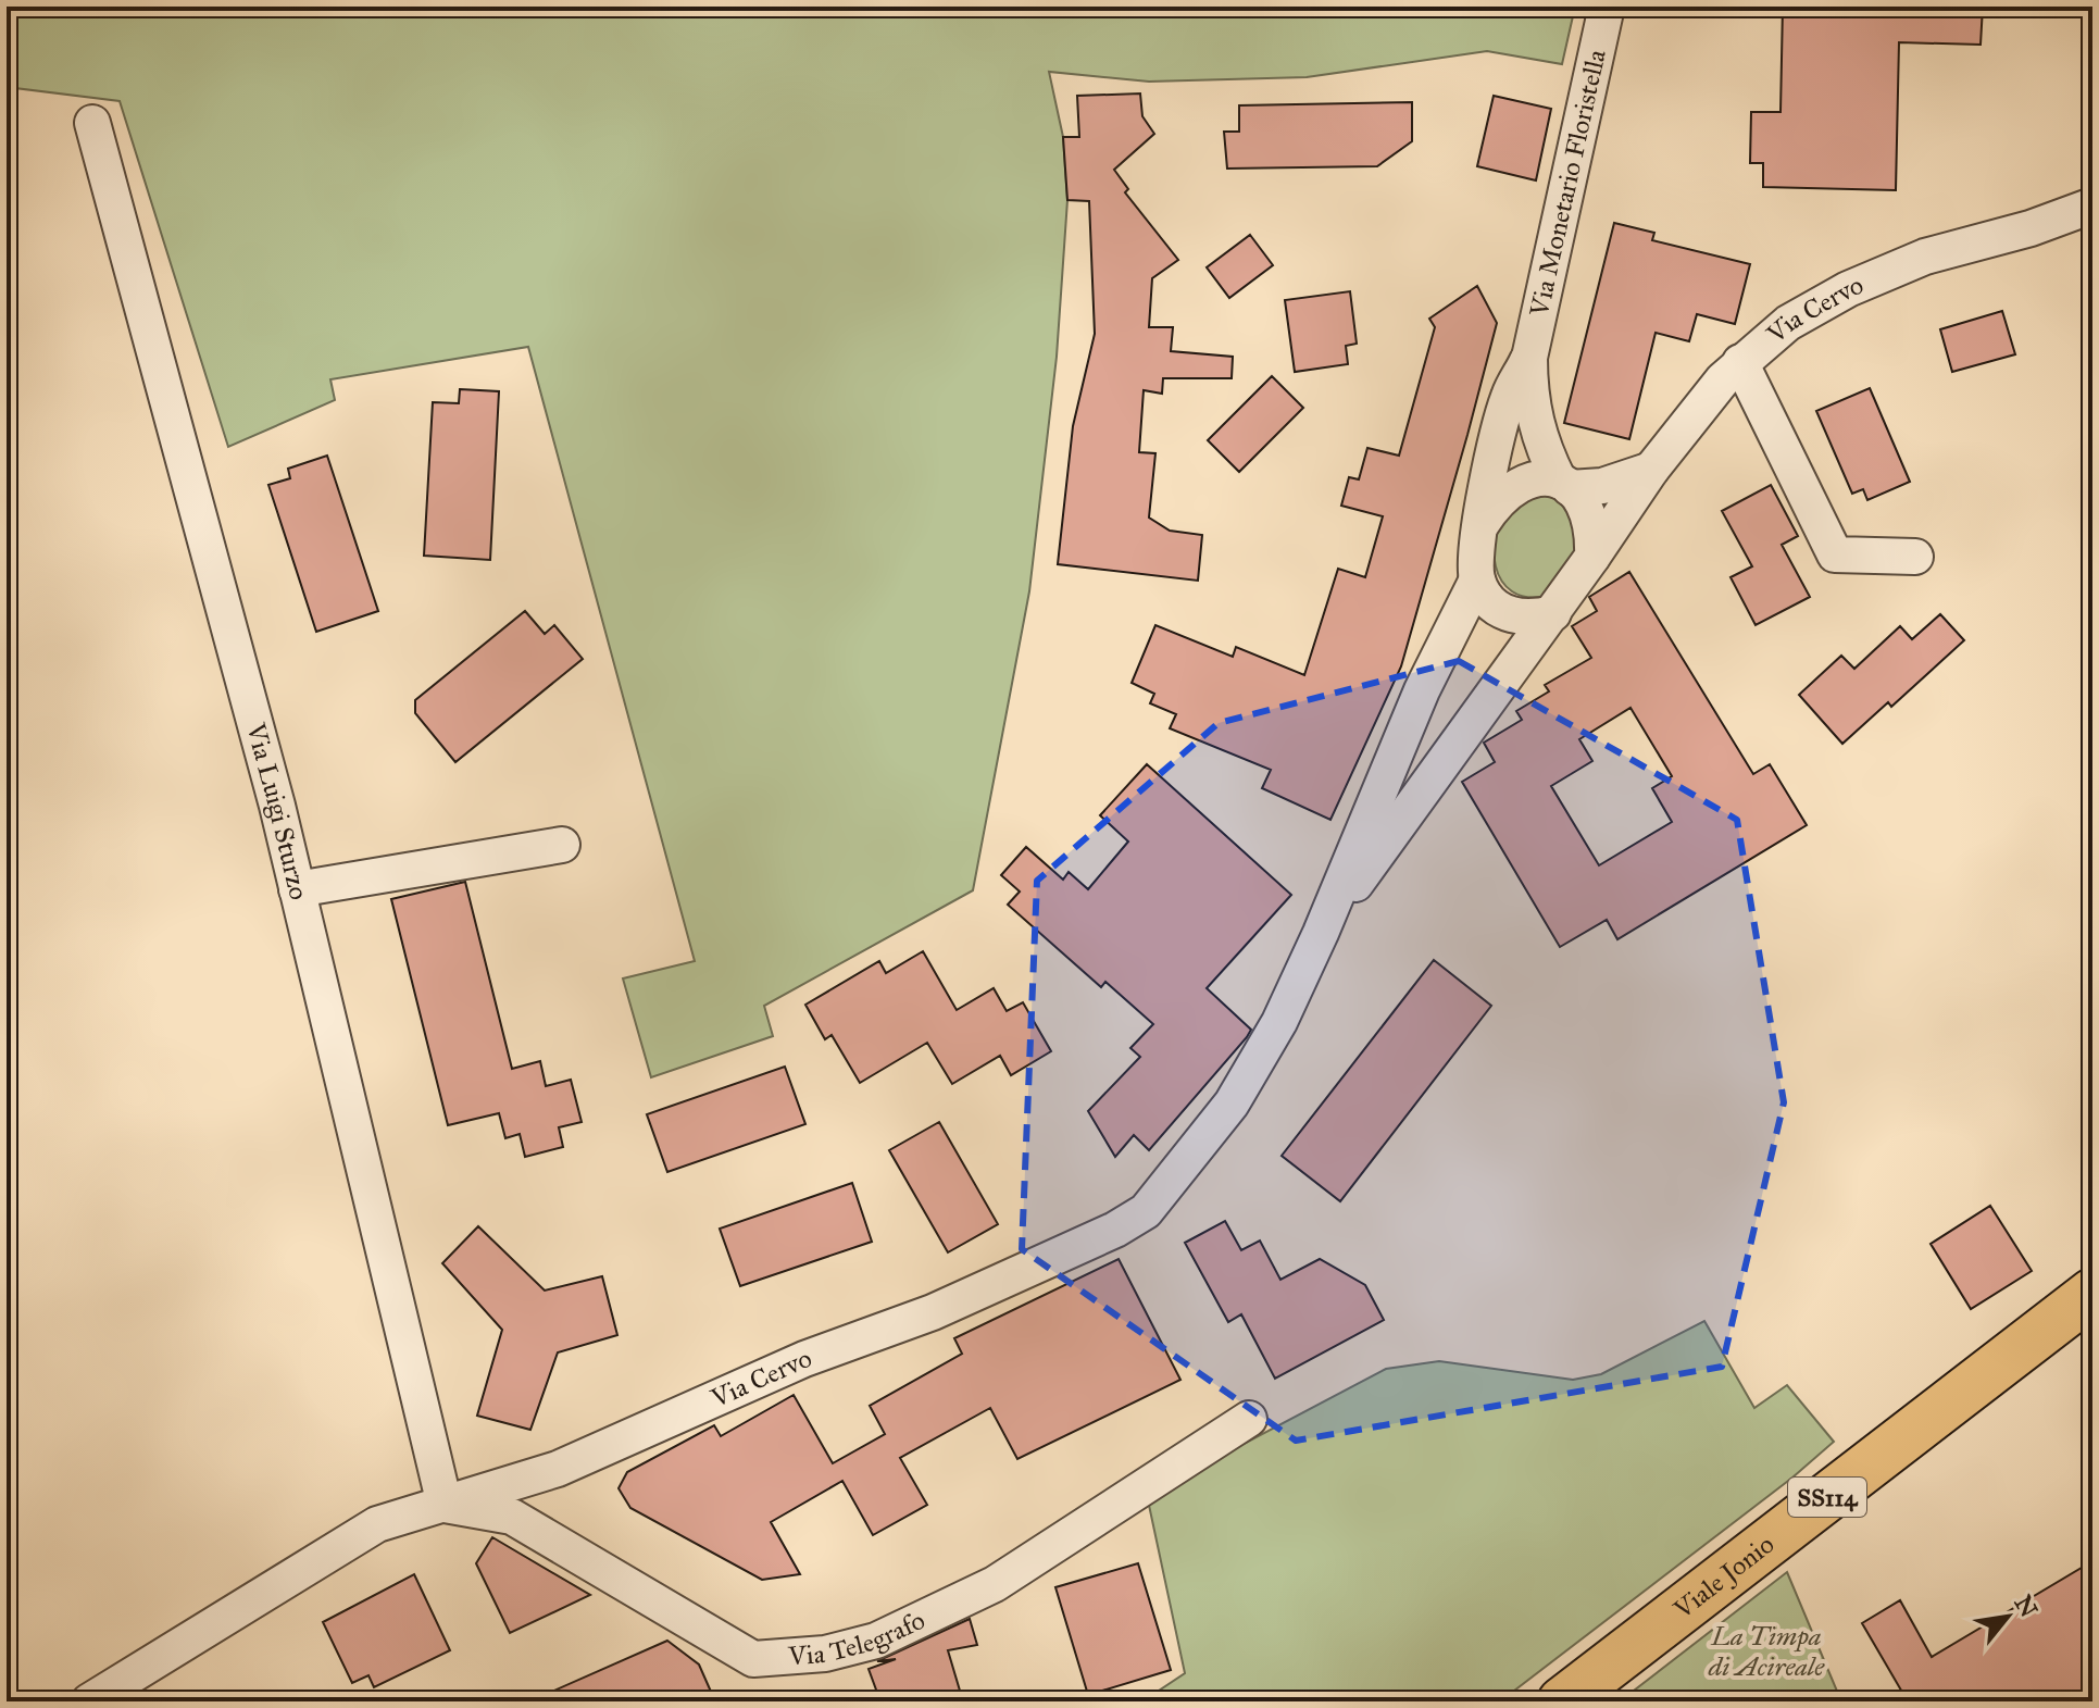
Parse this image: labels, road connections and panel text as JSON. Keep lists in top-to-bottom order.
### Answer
{
  "streets": {
    "main road": ["SS114", "Viale Jonio"],
    "street": [
      "Via Monetario Floristella",
      "Via Cervo",
      "Via Luigi Sturzo",
      "Via Telegrafo"
    ]
  },
  "crossings": [
    ["Via Cervo", "Via Luigi Sturzo"],
    ["Via Cervo", "Via Telegrafo"],
    ["Via Luigi Sturzo", "Via Telegrafo"]
  ],
  "parks": ["La Timpa di Acireale"],
  "north": "top right"
}
